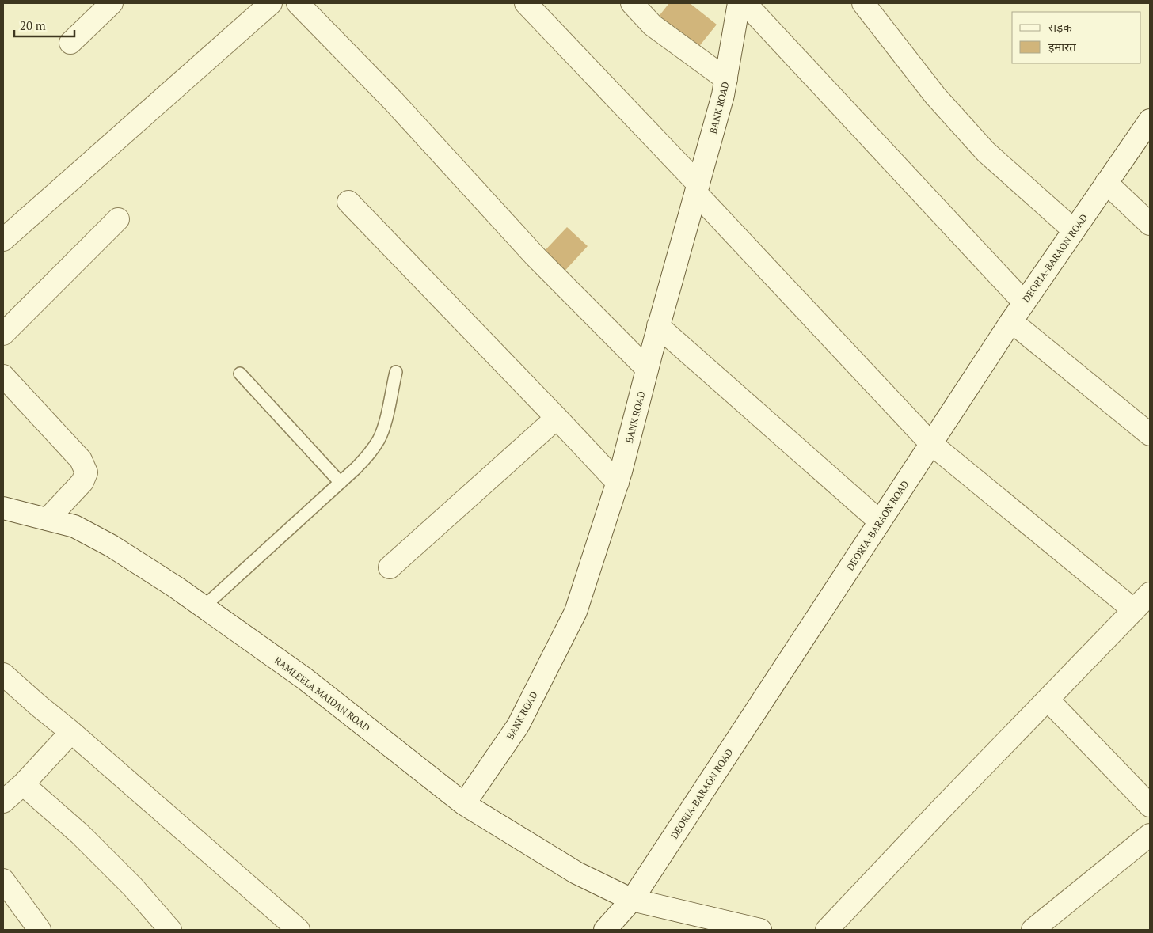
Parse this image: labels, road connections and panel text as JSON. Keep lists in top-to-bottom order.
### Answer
{
  "streets": {
    "street": ["BANK ROAD", "DEORIA-BARAON ROAD", "RAMLEELA MAIDAN ROAD"]
  },
  "crossings": [
    ["BANK ROAD", "RAMLEELA MAIDAN ROAD"],
    ["DEORIA-BARAON ROAD", "RAMLEELA MAIDAN ROAD"]
  ],
  "legend": ["सड़क", "इमारत"],
  "scale_bar": "20 m"
}
